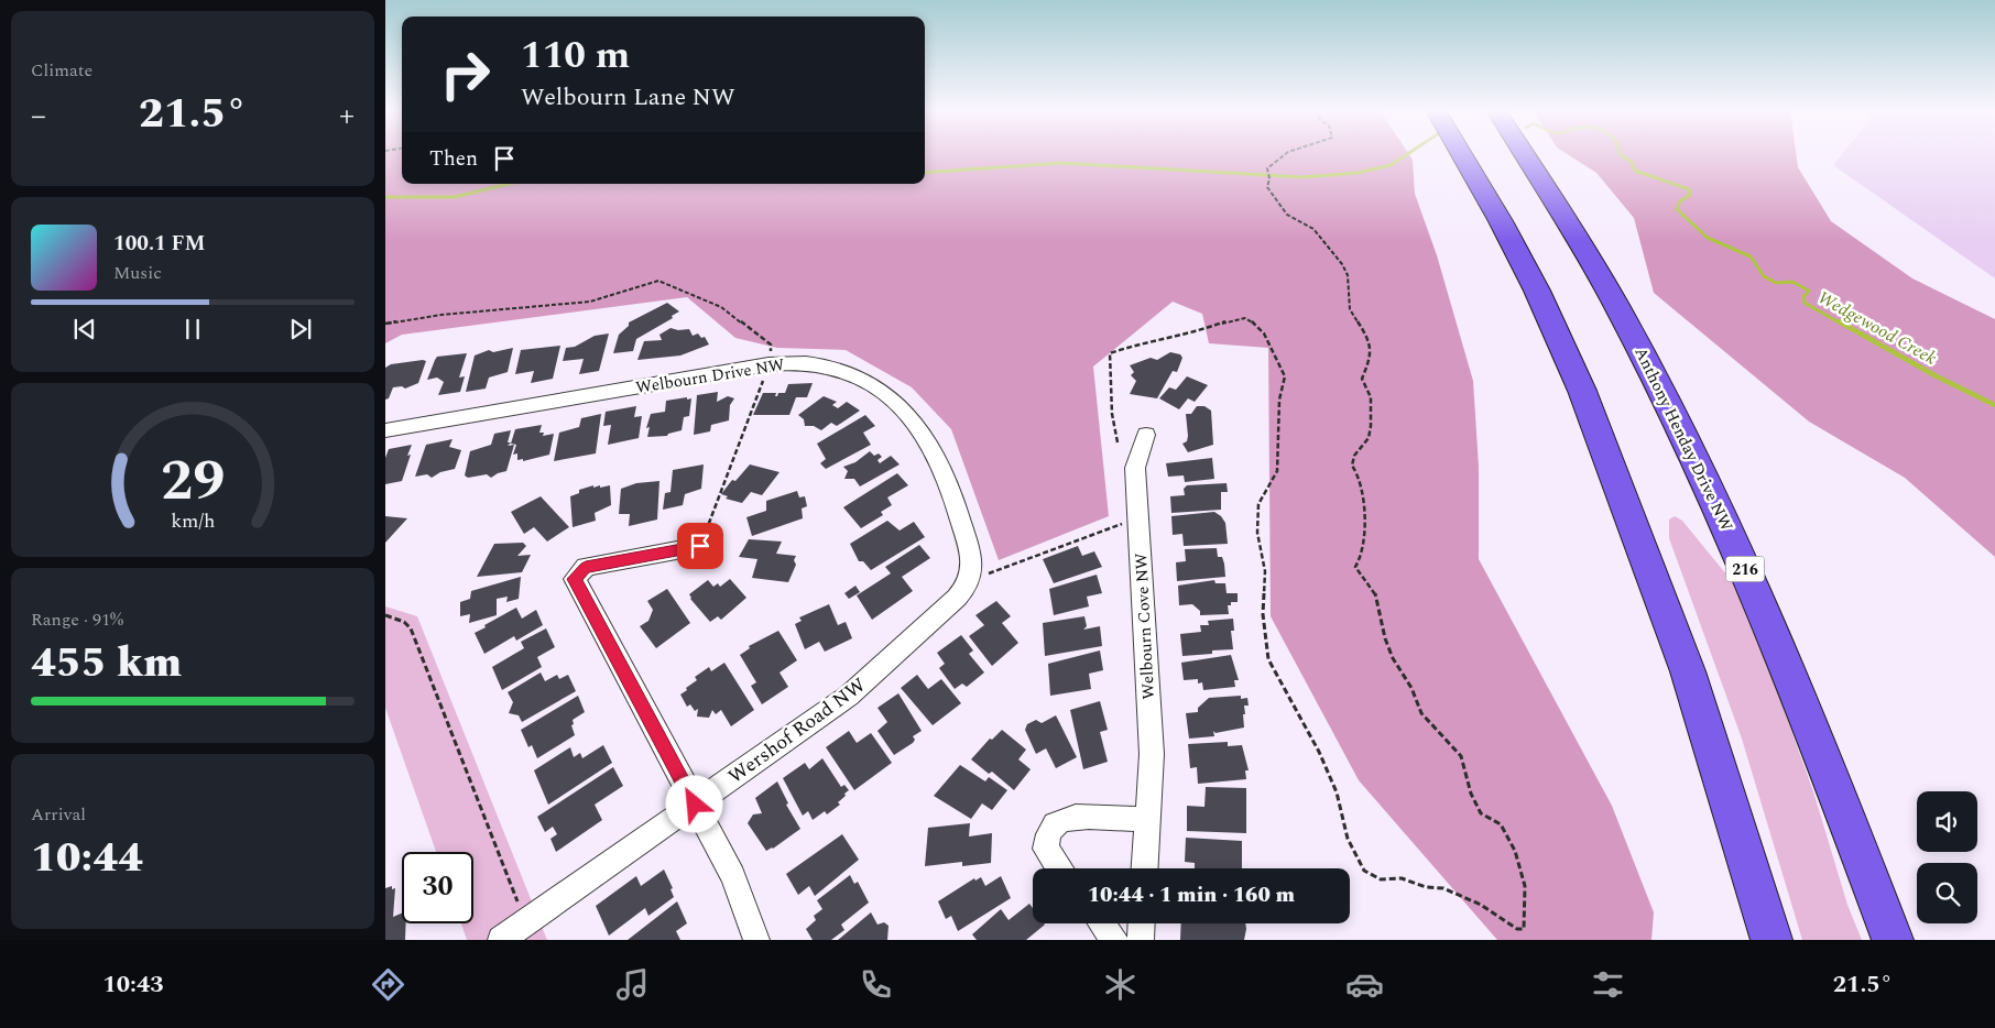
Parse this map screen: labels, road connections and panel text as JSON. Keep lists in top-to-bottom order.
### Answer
{
  "streets": {
    "highway": ["Anthony Henday Drive NW", "216"],
    "street": ["Welbourn Drive NW", "Welbourn Cove NW", "Wershof Road NW"]
  },
  "crossings": [
    ["Welbourn Drive NW", "Wershof Road NW"]
  ],
  "water": ["Wedgewood Creek"],
  "page": {
    "tile": [
      "Climate",
      ["Range · 91%", "455 km"],
      ["Arrival", "10:44"]
    ],
    "turn": ["110 m", "Welbourn Lane NW"],
    "heat": ["−", "21.5°", "+"],
    "then": "Then",
    "song": ["100.1 FM", "Music"],
    "limit": "30",
    "trip": "10:44 · 1 min · 160 m",
    "tabs": ["10:43", "21.5°"],
    "gauge": ["29", "km/h"]
  }
}
